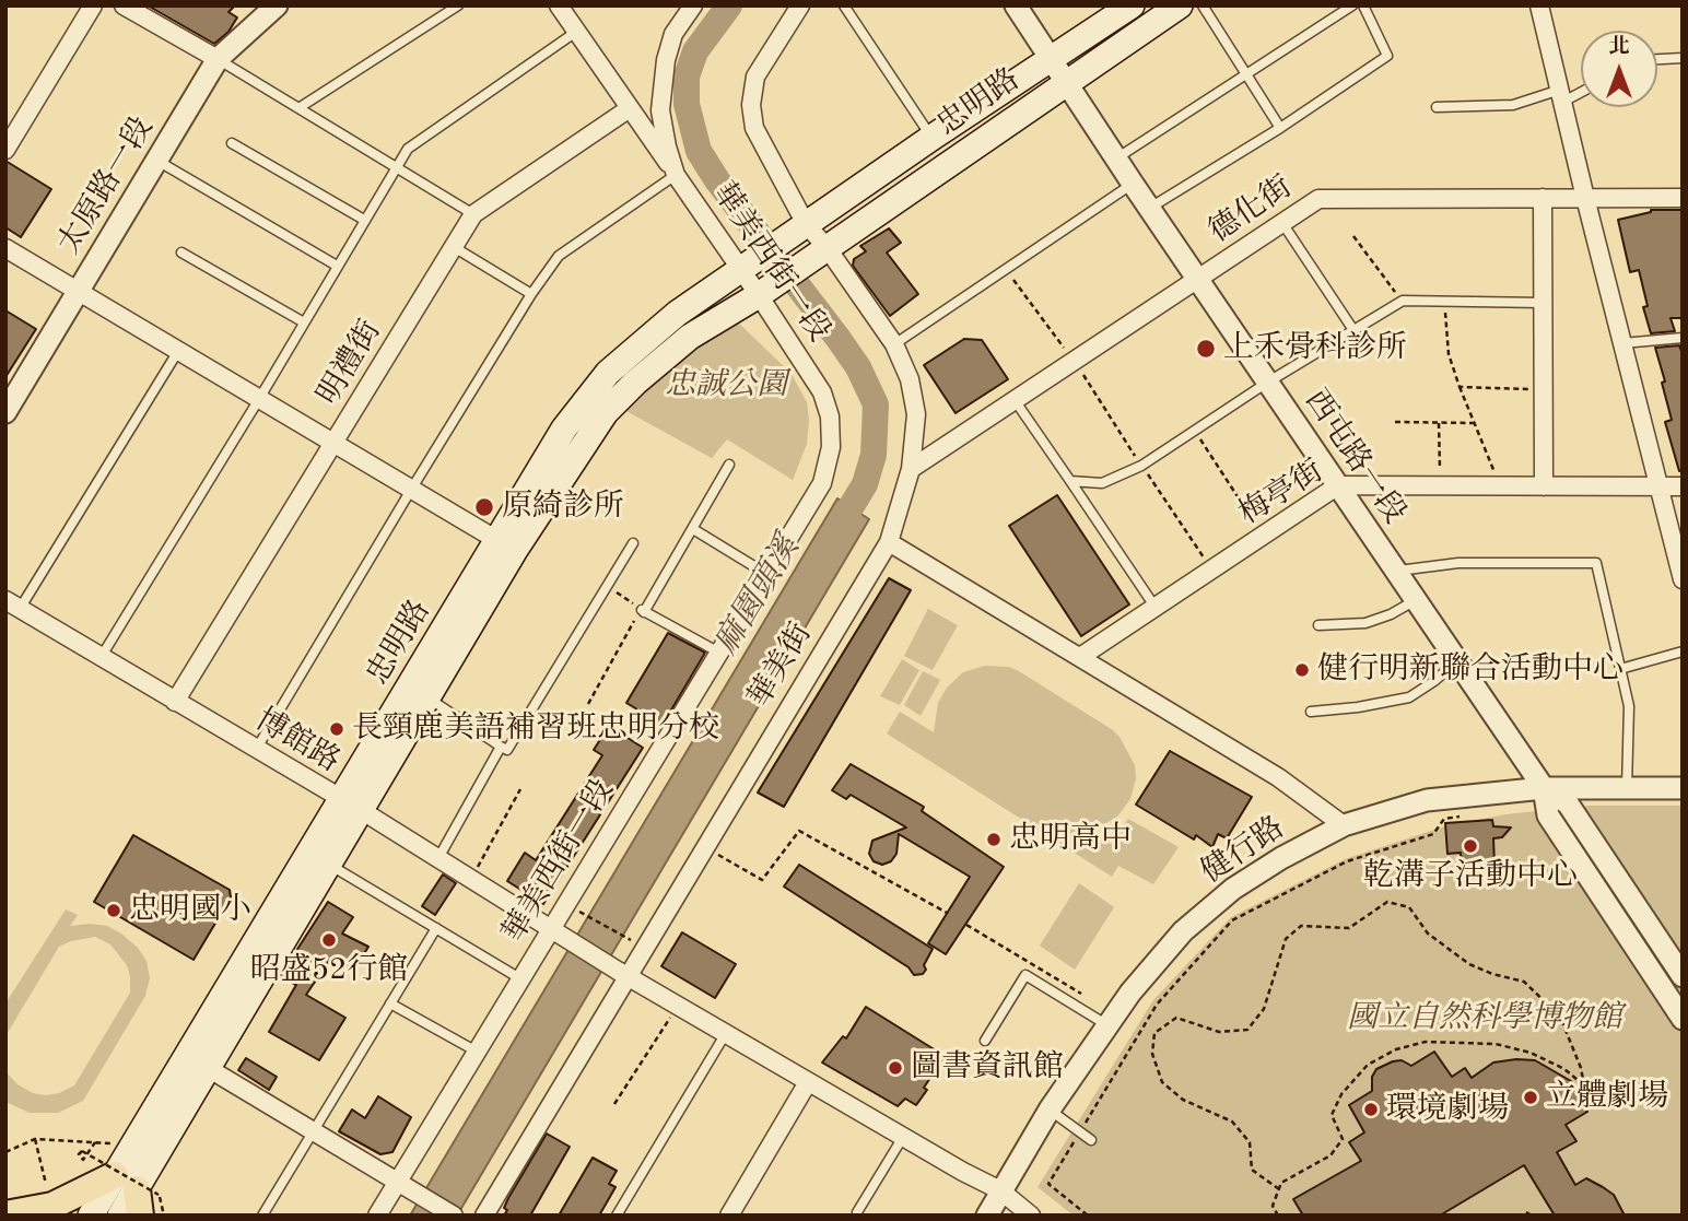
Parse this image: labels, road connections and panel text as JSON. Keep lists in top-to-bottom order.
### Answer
{
  "streets": {
    "main road": ["忠明路"],
    "street": [
      "太原路一段",
      "德化街",
      "華美西街一段",
      "明禮街",
      "西屯路一段",
      "梅亭街",
      "華美街",
      "博館路",
      "健行路"
    ]
  },
  "crossings": [
    ["忠明路", "華美西街一段"],
    ["忠明路", "西屯路一段"],
    ["忠明路", "華美街"],
    ["忠明路", "博館路"],
    ["德化街", "西屯路一段"],
    ["德化街", "華美街"],
    ["華美西街一段", "博館路"],
    ["明禮街", "博館路"],
    ["西屯路一段", "梅亭街"],
    ["西屯路一段", "健行路"],
    ["華美街", "博館路"]
  ],
  "water": ["麻園頭溪"],
  "parks": ["忠誠公園", "國立自然科學博物館"],
  "places": [
    "上禾骨科診所",
    "原綺診所",
    "健行明新聯合活動中心",
    "長頸鹿美語補習班忠明分校",
    "忠明高中",
    "乾溝子活動中心",
    "忠明國小",
    "昭盛52行館",
    "圖書資訊館",
    "立體劇場",
    "環境劇場"
  ],
  "north": "top"
}
